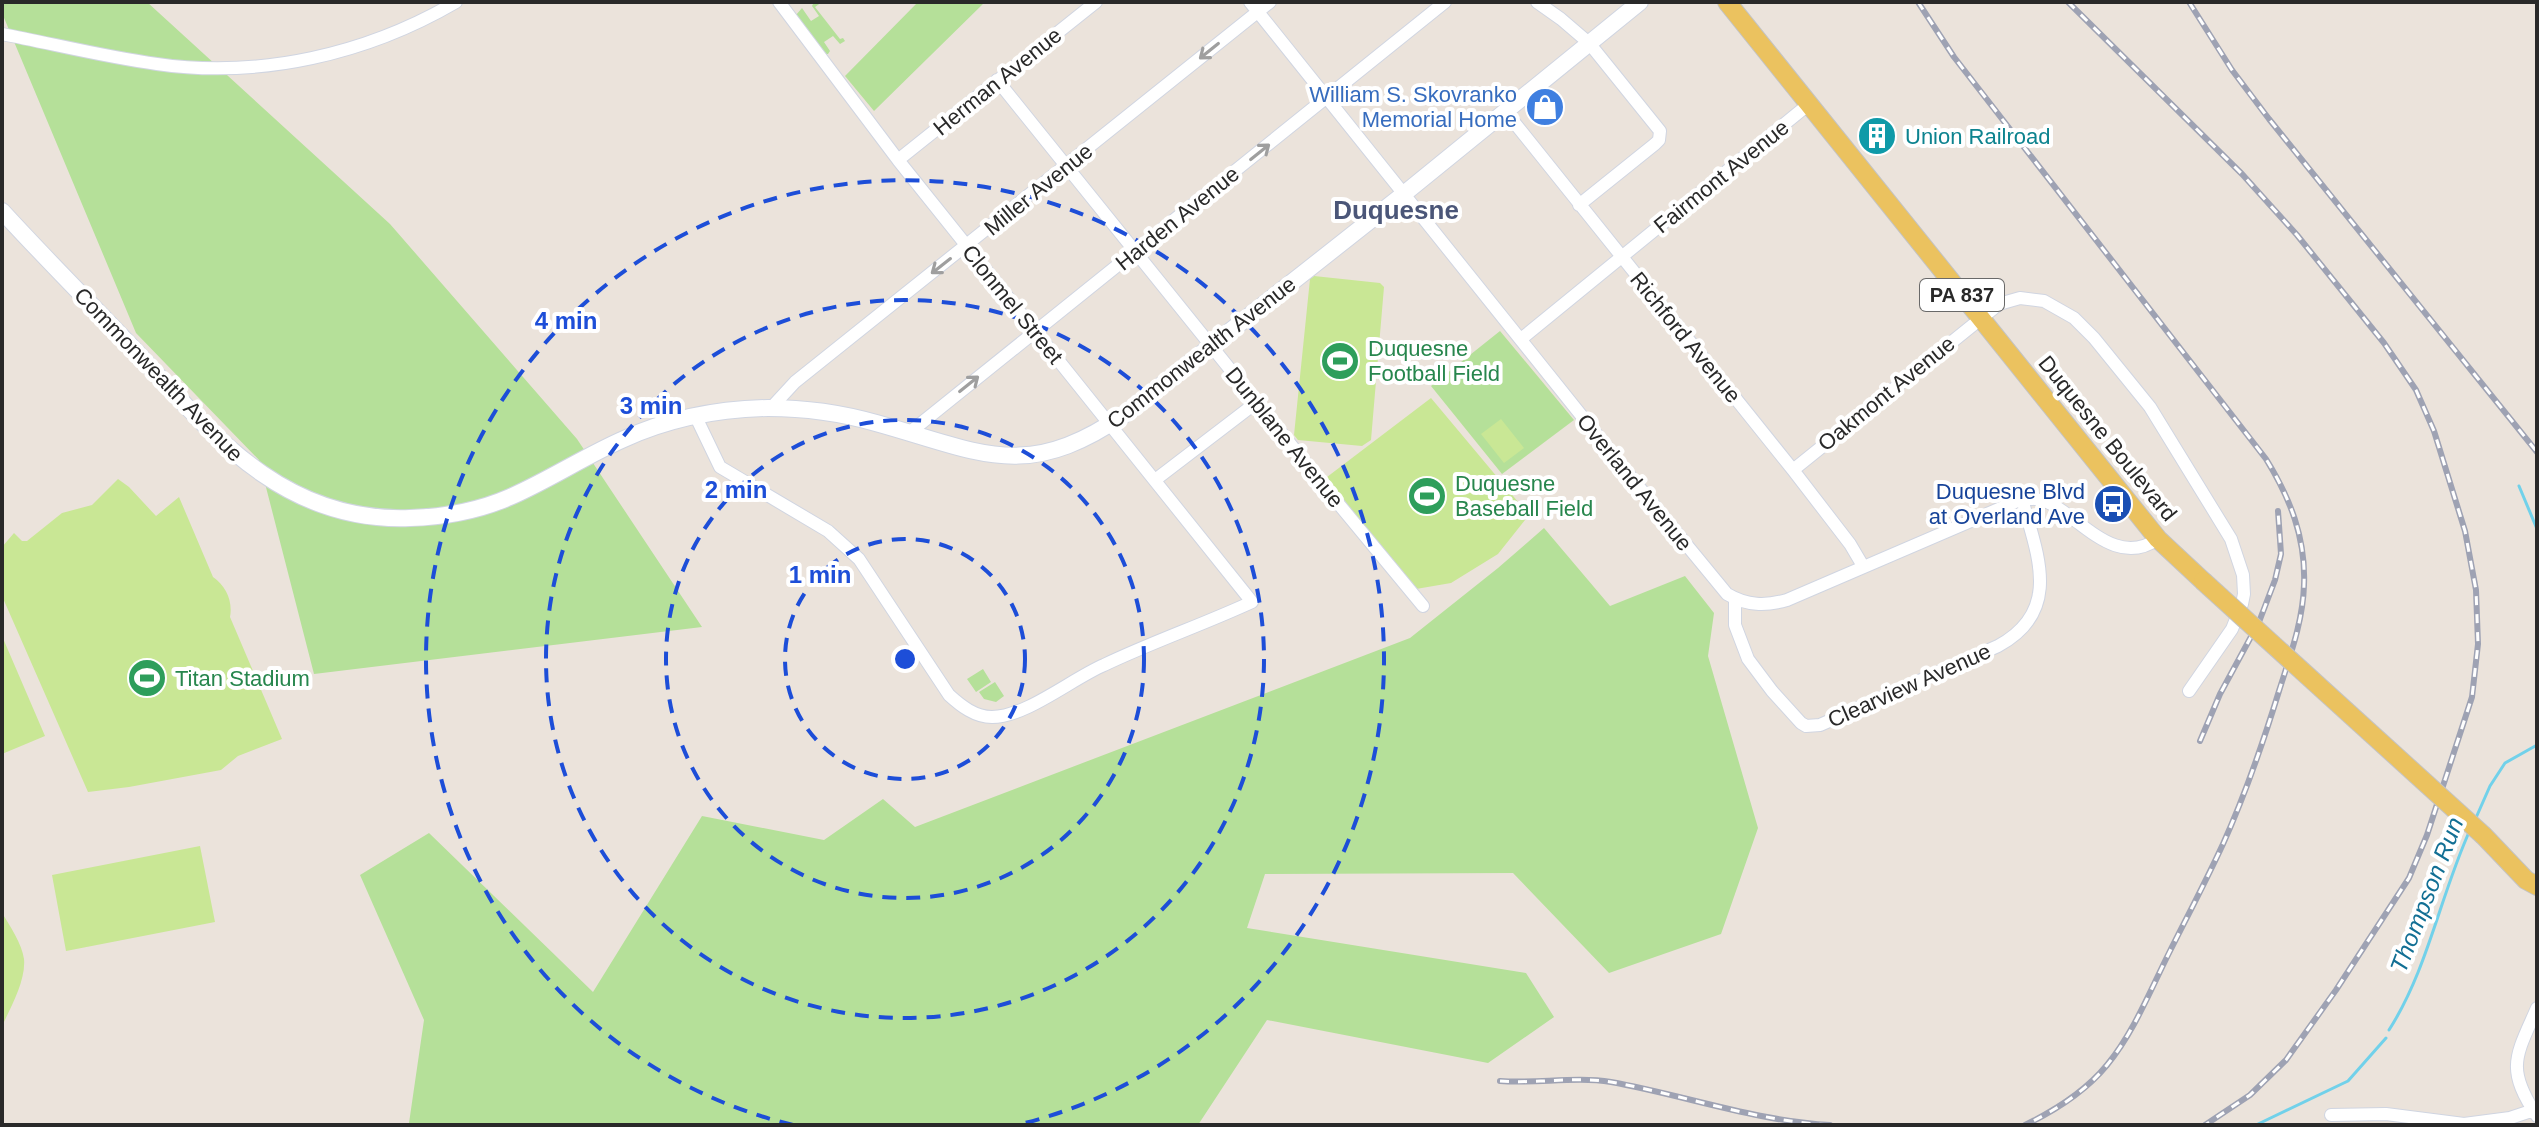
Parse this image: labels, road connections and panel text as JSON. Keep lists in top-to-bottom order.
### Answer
{
  "streets": {
    "main road": ["PA 837", "Duquesne Boulevard"],
    "street": [
      "Herman Avenue",
      "Fairmont Avenue",
      "Miller Avenue",
      "Harden Avenue",
      "Clonmel Street",
      "Richford Avenue",
      "Commonwealth Avenue",
      "Oakmont Avenue",
      "Dunblane Avenue",
      "Overland Avenue",
      "Clearview Avenue"
    ]
  },
  "crossings": [
    ["Herman Avenue", "Clonmel Street"],
    ["Herman Avenue", "Dunblane Avenue"],
    ["Fairmont Avenue", "Richford Avenue"],
    ["Fairmont Avenue", "Duquesne Boulevard"],
    ["Fairmont Avenue", "Overland Avenue"],
    ["Miller Avenue", "Clonmel Street"],
    ["Miller Avenue", "Commonwealth Avenue"],
    ["Miller Avenue", "Dunblane Avenue"],
    ["Miller Avenue", "Overland Avenue"],
    ["Harden Avenue", "Clonmel Street"],
    ["Harden Avenue", "Commonwealth Avenue"],
    ["Harden Avenue", "Dunblane Avenue"],
    ["Harden Avenue", "Overland Avenue"],
    ["Clonmel Street", "Commonwealth Avenue"],
    ["Richford Avenue", "Commonwealth Avenue"],
    ["Richford Avenue", "Oakmont Avenue"],
    ["Commonwealth Avenue", "Dunblane Avenue"],
    ["Commonwealth Avenue", "Overland Avenue"],
    ["Oakmont Avenue", "Duquesne Boulevard"],
    ["Overland Avenue", "Clearview Avenue"]
  ],
  "one_way": ["Miller Avenue", "Harden Avenue"],
  "districts": ["Duquesne"],
  "water": ["Thompson Run"],
  "places": {
    "shop": ["William S. Skovranko Memorial Home"],
    "building": ["Union Railroad"],
    "sports": ["Duquesne Football Field", "Duquesne Baseball Field", "Titan Stadium"],
    "bus stop": ["Duquesne Blvd at Overland Ave"]
  },
  "rings": [
    "4 min",
    "3 min",
    "2 min",
    "1 min"
  ]
}
